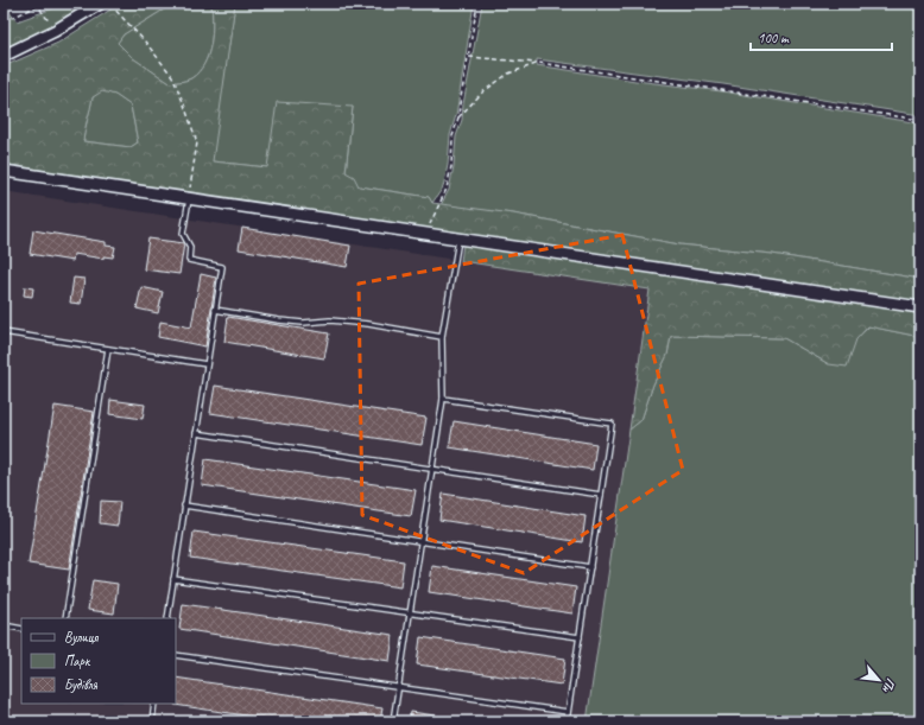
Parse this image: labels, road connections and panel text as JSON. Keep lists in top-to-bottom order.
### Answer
{
  "legend": ["Вулиця", "Парк", "Будівля"],
  "scale_bar": "100 m",
  "north": "bottom right"
}
